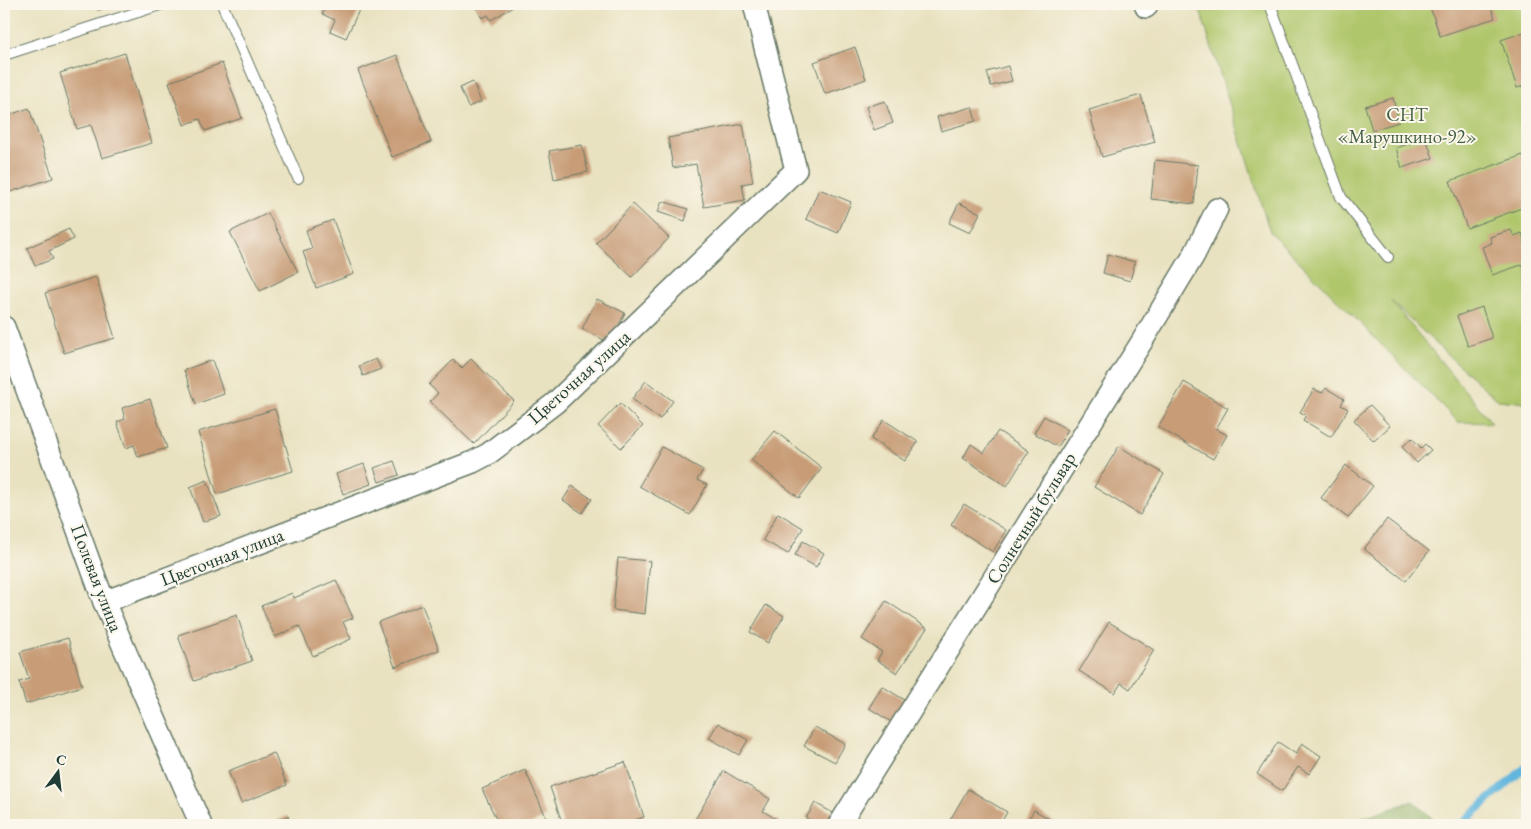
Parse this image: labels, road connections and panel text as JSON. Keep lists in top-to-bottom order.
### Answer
{
  "streets": {
    "street": ["Цветочная улица", "Солнечный бульвар", "Полевая улица"]
  },
  "crossings": [
    ["Цветочная улица", "Полевая улица"]
  ],
  "parks": ["СНТ «Марушкино-92»"],
  "north": "top"
}
